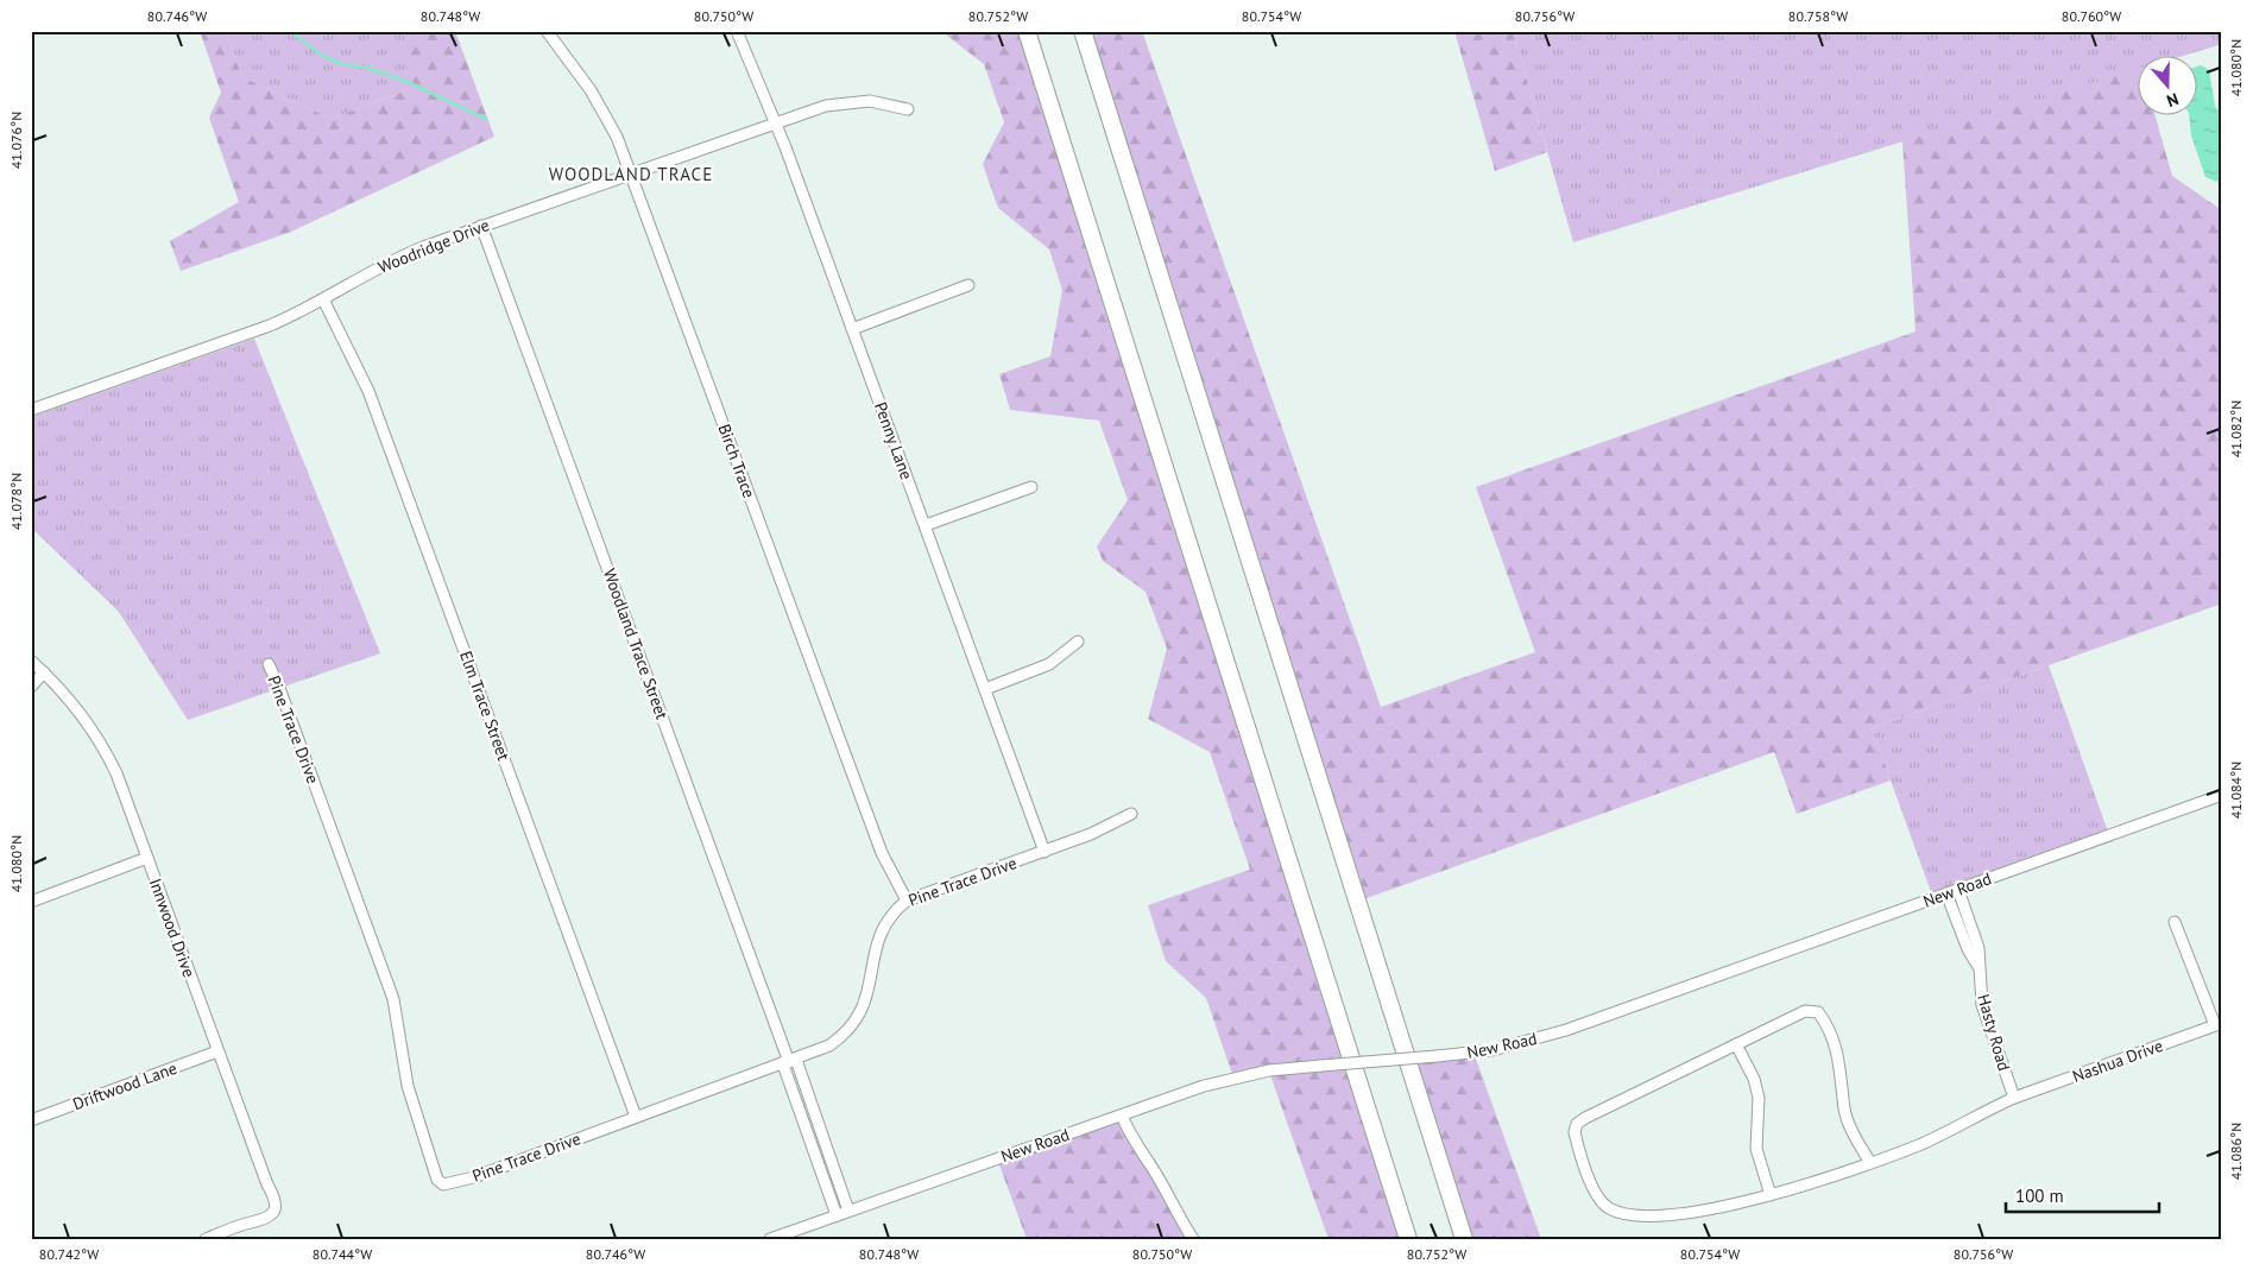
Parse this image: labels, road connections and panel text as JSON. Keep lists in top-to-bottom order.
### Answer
{
  "streets": {
    "street": [
      "Woodridge Drive",
      "Penny Lane",
      "Birch Trace",
      "Woodland Trace Street",
      "Elm Trace Street",
      "Pine Trace Drive",
      "New Road",
      "Innwood Drive",
      "Hasty Road",
      "Nashua Drive",
      "Driftwood Lane"
    ]
  },
  "crossings": [
    ["Woodridge Drive", "Penny Lane"],
    ["Woodridge Drive", "Birch Trace"],
    ["Woodridge Drive", "Woodland Trace Street"],
    ["Woodridge Drive", "Elm Trace Street"],
    ["Penny Lane", "Pine Trace Drive"],
    ["Birch Trace", "Pine Trace Drive"],
    ["Woodland Trace Street", "Pine Trace Drive"],
    ["Woodland Trace Street", "New Road"],
    ["Elm Trace Street", "Pine Trace Drive"],
    ["New Road", "Hasty Road"],
    ["Innwood Drive", "Driftwood Lane"],
    ["Hasty Road", "Nashua Drive"]
  ],
  "districts": ["WOODLAND TRACE"],
  "scale_bar": "100 m",
  "north": "bottom",
  "coordinates": [
    "80.746°W",
    "80.748°W",
    "80.750°W",
    "80.752°W",
    "80.754°W",
    "80.756°W",
    "80.758°W",
    "80.760°W",
    "41.080°N",
    "41.076°N",
    "41.082°N",
    "41.078°N",
    "41.084°N",
    "41.086°N",
    "80.742°W",
    "80.744°W"
  ]
}
